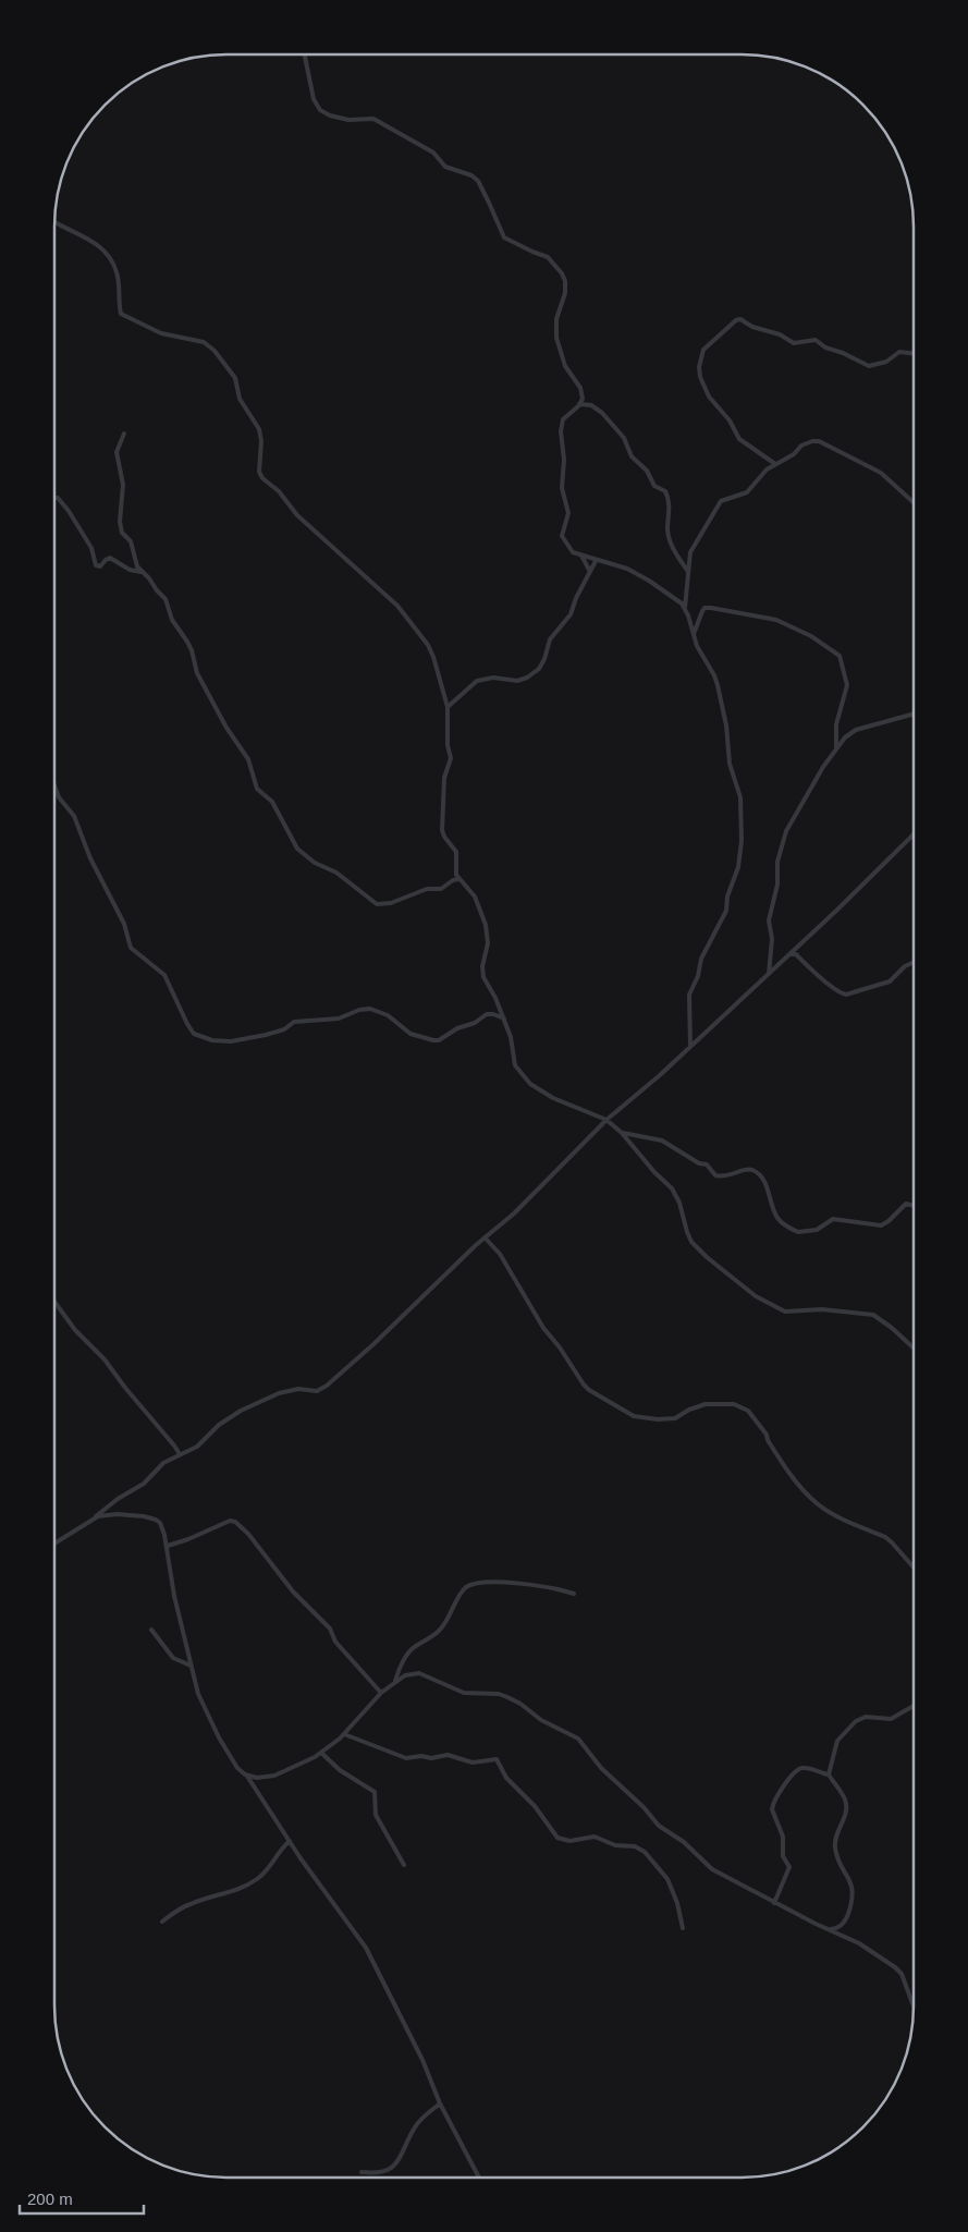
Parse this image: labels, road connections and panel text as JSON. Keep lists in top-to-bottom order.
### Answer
{
  "scale_bar": "200 m"
}
